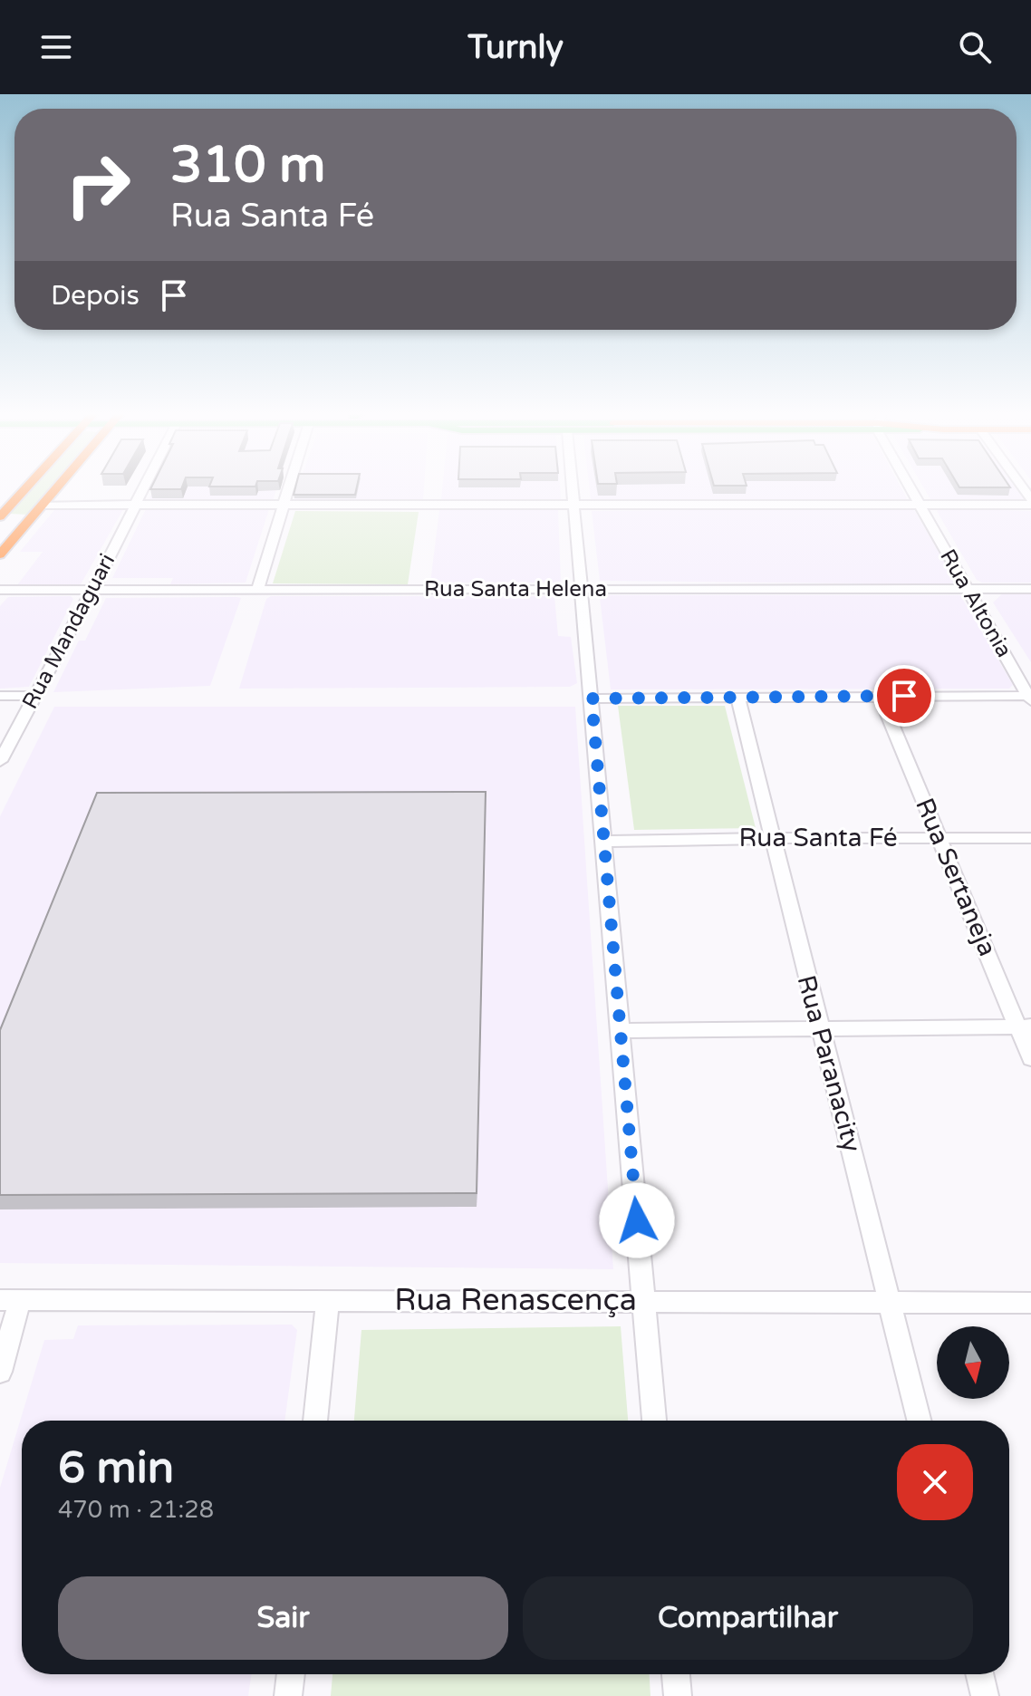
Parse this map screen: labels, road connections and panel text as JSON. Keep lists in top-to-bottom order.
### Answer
{
  "streets": {
    "street": [
      "Rua Santa Helena",
      "Rua Altonia",
      "Rua Mandaguari",
      "Rua Santa Fé",
      "Rua Sertaneja",
      "Rua Paranacity",
      "Rua Renascença"
    ]
  },
  "crossings": [
    ["Rua Santa Helena", "Rua Altonia"],
    ["Rua Santa Helena", "Rua Mandaguari"],
    ["Rua Santa Fé", "Rua Sertaneja"],
    ["Rua Santa Fé", "Rua Paranacity"],
    ["Rua Paranacity", "Rua Renascença"]
  ],
  "north": "bottom",
  "page": {
    "header": "Turnly",
    "turn": ["310 m", "Rua Santa Fé"],
    "then": "Depois",
    "heading": ["6 min", "470 m · 21:28"],
    "buttons": ["Sair", "Compartilhar"]
  }
}
